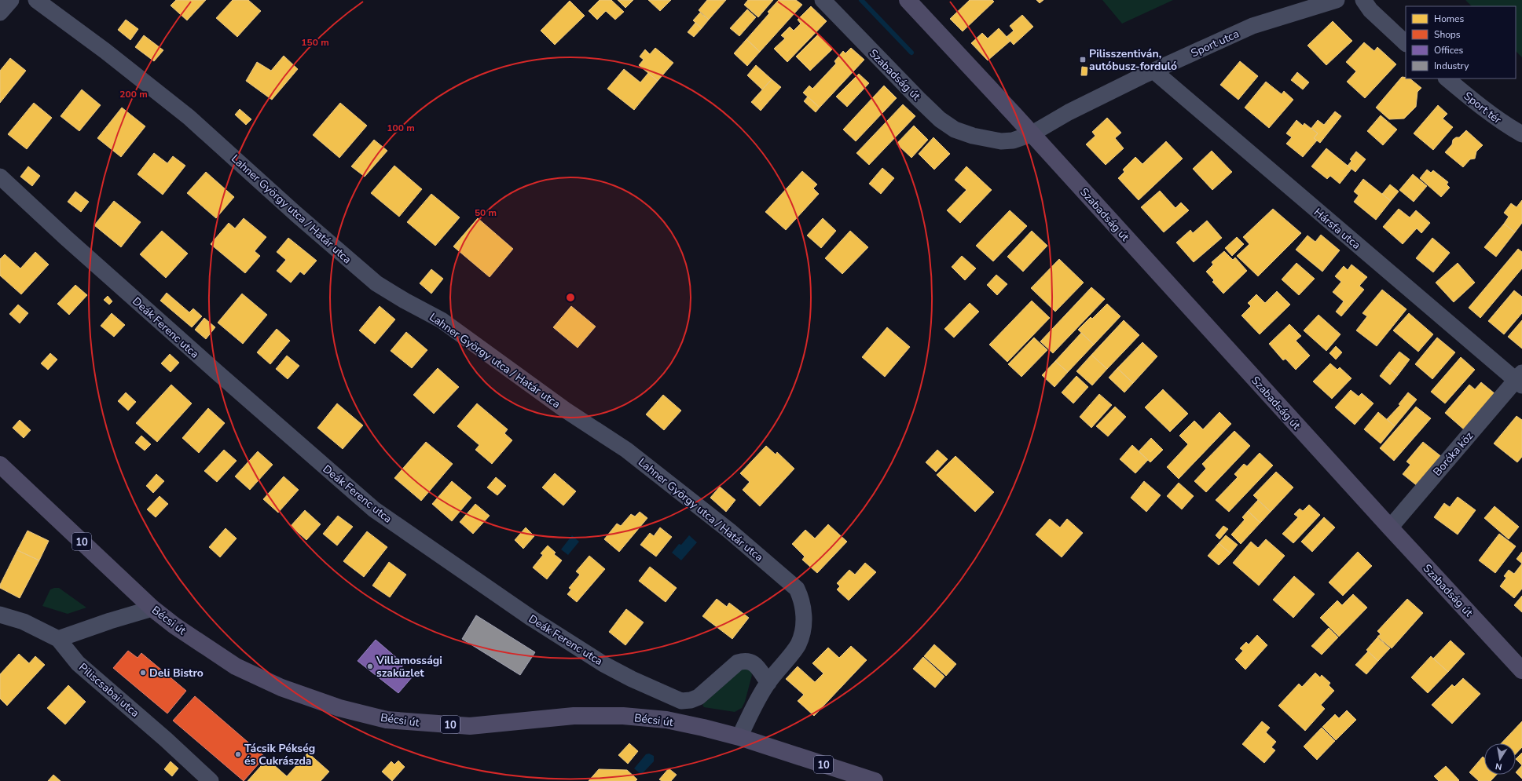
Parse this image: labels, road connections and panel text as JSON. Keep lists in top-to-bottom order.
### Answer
{
  "streets": {
    "main road": ["Szabadság út", "10", "Bécsi út"],
    "street": [
      "Sport utca",
      "Sport tér",
      "Lahner György utca / Határ utca",
      "Hársfa utca",
      "Deák Ferenc utca",
      "Boróka köz",
      "Piliscsabai utca"
    ]
  },
  "crossings": [
    ["Sport utca", "Szabadság út"],
    ["Sport utca", "Hársfa utca"],
    ["Szabadság út", "Boróka köz"],
    ["Lahner György utca / Határ utca", "Deák Ferenc utca"],
    ["Lahner György utca / Határ utca", "Bécsi út"],
    ["Hársfa utca", "Boróka köz"]
  ],
  "places": {
    "transit": ["Pilisszentiván, autóbusz-forduló"],
    "other": ["Villamossági szaküzlet", "Deli Bistro", "Tácsik Pékség és Cukrászda"]
  },
  "legend": [
    "Homes",
    "Shops",
    "Offices",
    "Industry"
  ],
  "north": "bottom",
  "rings": [
    "150 m",
    "200 m",
    "100 m",
    "50 m"
  ]
}
